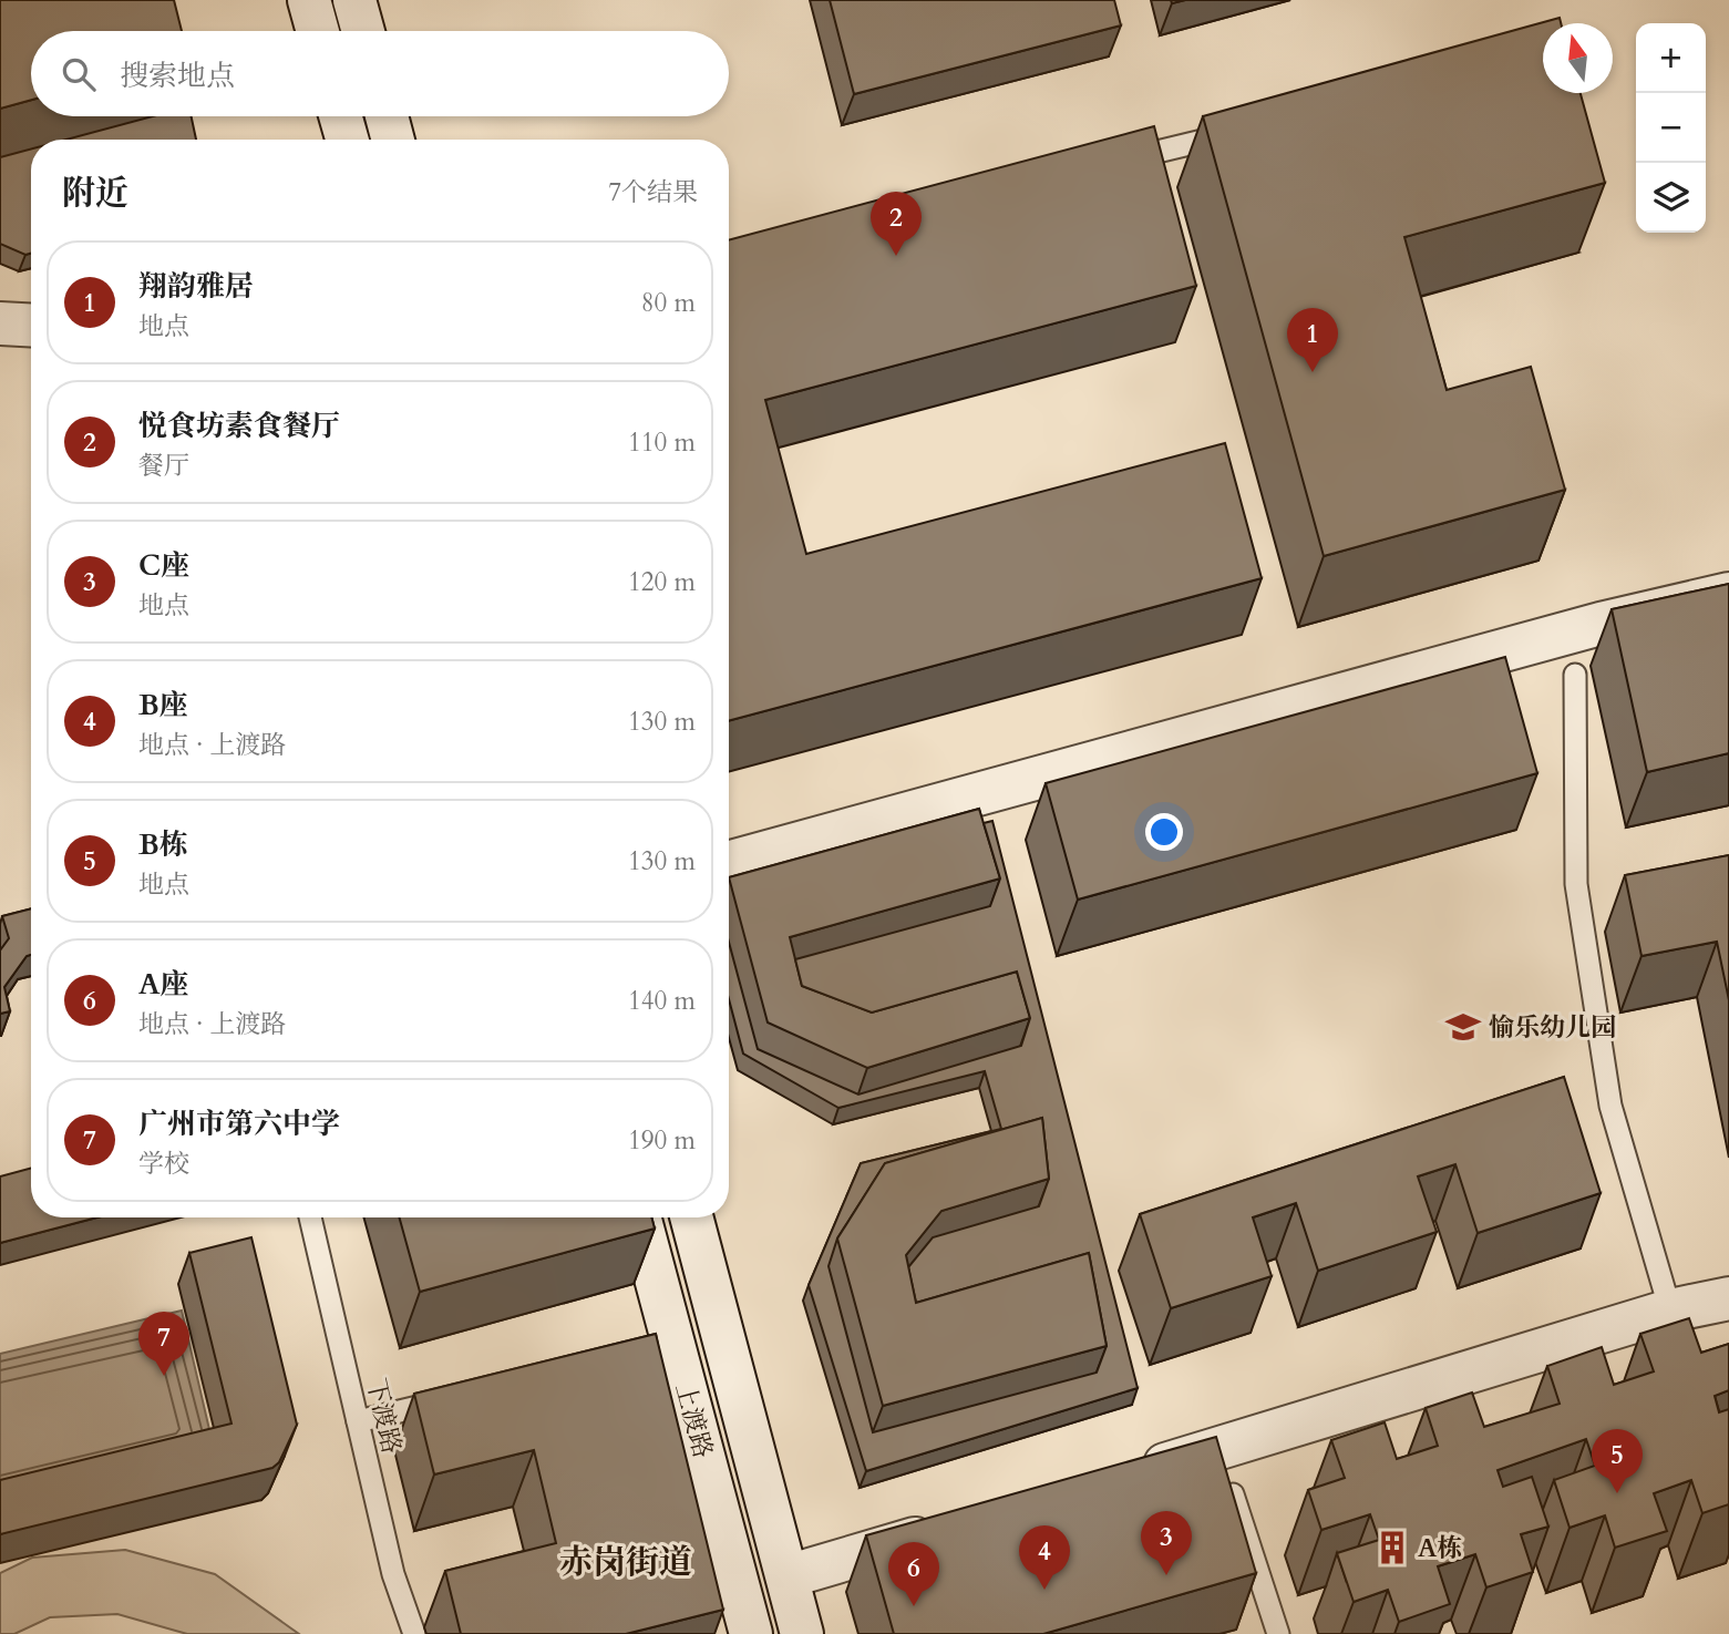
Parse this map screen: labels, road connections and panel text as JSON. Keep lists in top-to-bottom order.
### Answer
{
  "streets": {
    "street": ["上渡路"],
    "lane": ["下渡路"]
  },
  "districts": ["赤岗街道"],
  "places": {
    "school or university": ["愉乐幼儿园"],
    "building": ["A栋"]
  },
  "north": "top",
  "page": {
    "map_buttons": ["+", "−"],
    "search": "搜索地点",
    "heading": ["附近", "7个结果"],
    "pins": [
      "2",
      "1",
      "7",
      "5",
      "3",
      "4",
      "6"
    ],
    "list": [
      {
        "mark": "1",
        "name": "翔韵雅居",
        "note": "地点",
        "value": "80 m"
      },
      {
        "mark": "2",
        "name": "悦食坊素食餐厅",
        "note": "餐厅",
        "value": "110 m"
      },
      {
        "mark": "3",
        "name": "C座",
        "note": "地点",
        "value": "120 m"
      },
      {
        "mark": "4",
        "name": "B座",
        "note": "地点 · 上渡路",
        "value": "130 m"
      },
      {
        "mark": "5",
        "name": "B栋",
        "note": "地点",
        "value": "130 m"
      },
      {
        "mark": "6",
        "name": "A座",
        "note": "地点 · 上渡路",
        "value": "140 m"
      },
      {
        "mark": "7",
        "name": "广州市第六中学",
        "note": "学校",
        "value": "190 m"
      }
    ]
  }
}
